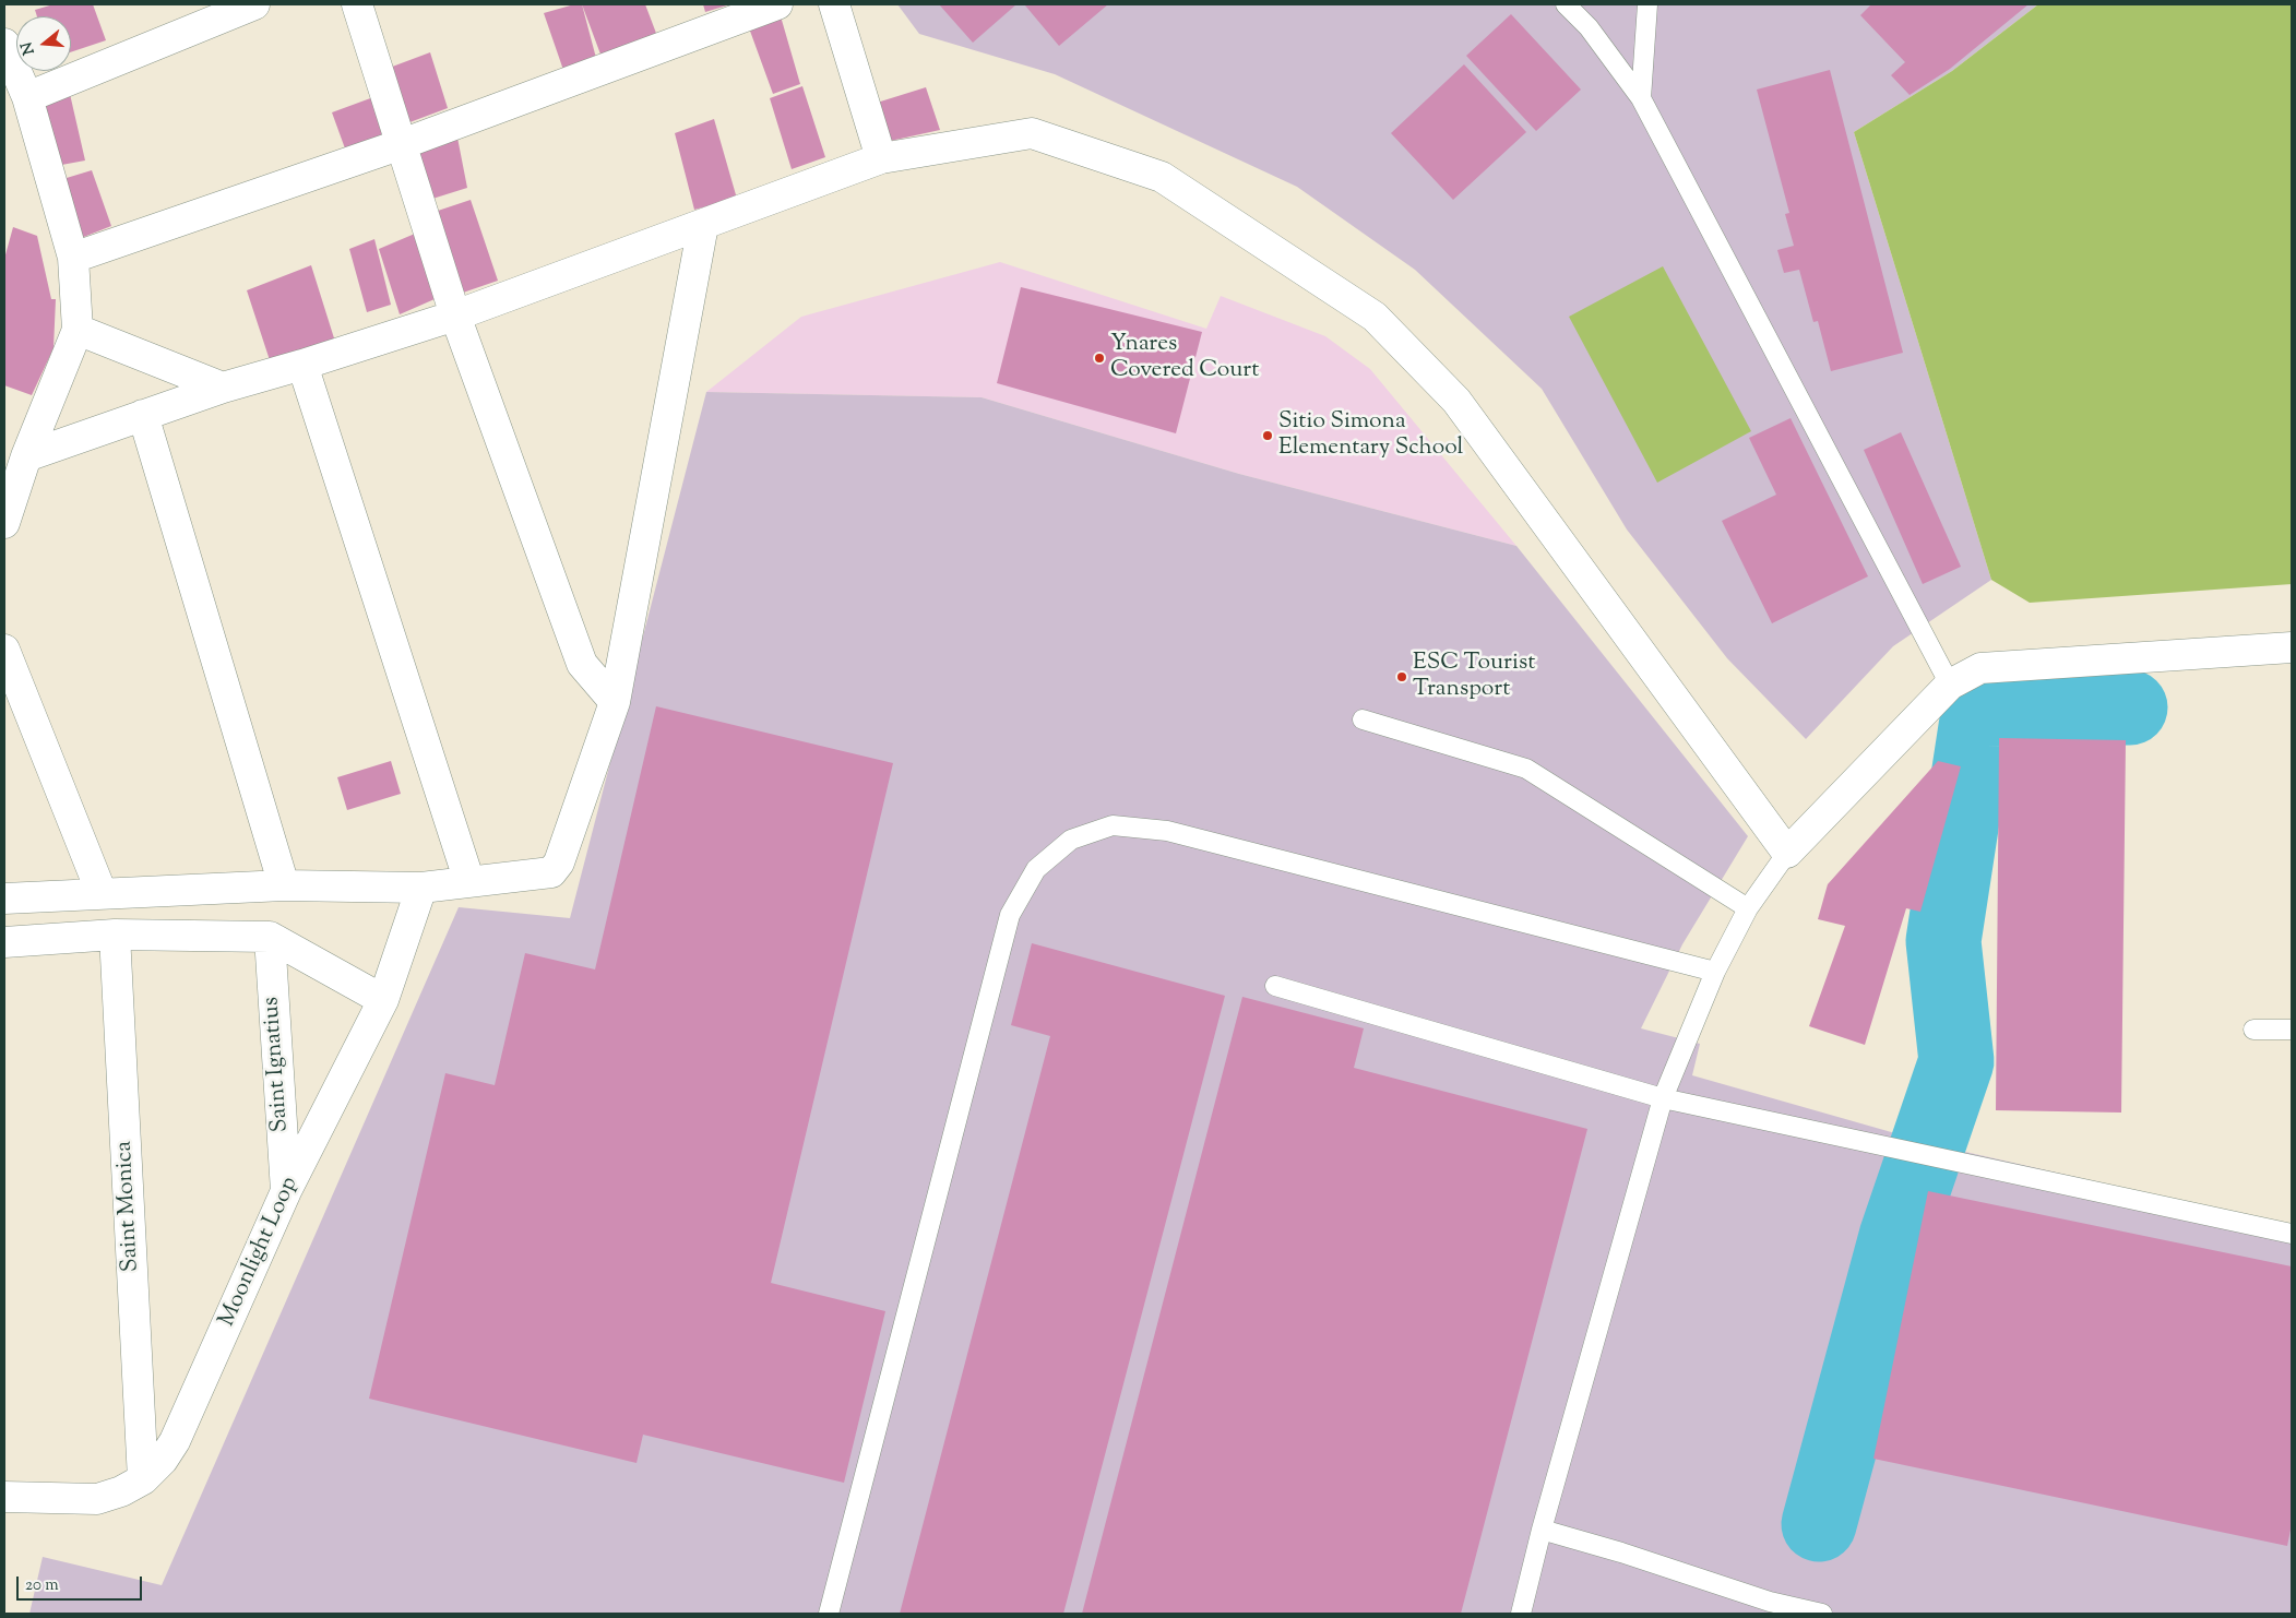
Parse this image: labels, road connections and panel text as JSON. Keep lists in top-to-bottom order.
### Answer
{
  "streets": {
    "street": ["Saint Ignatius", "Saint Monica", "Moonlight Loop"]
  },
  "crossings": [
    ["Saint Ignatius", "Moonlight Loop"],
    ["Saint Monica", "Moonlight Loop"]
  ],
  "places": ["Ynares Covered Court", "Sitio Simona Elementary School", "ESC Tourist Transport"],
  "scale_bar": "20 m",
  "north": "left"
}
